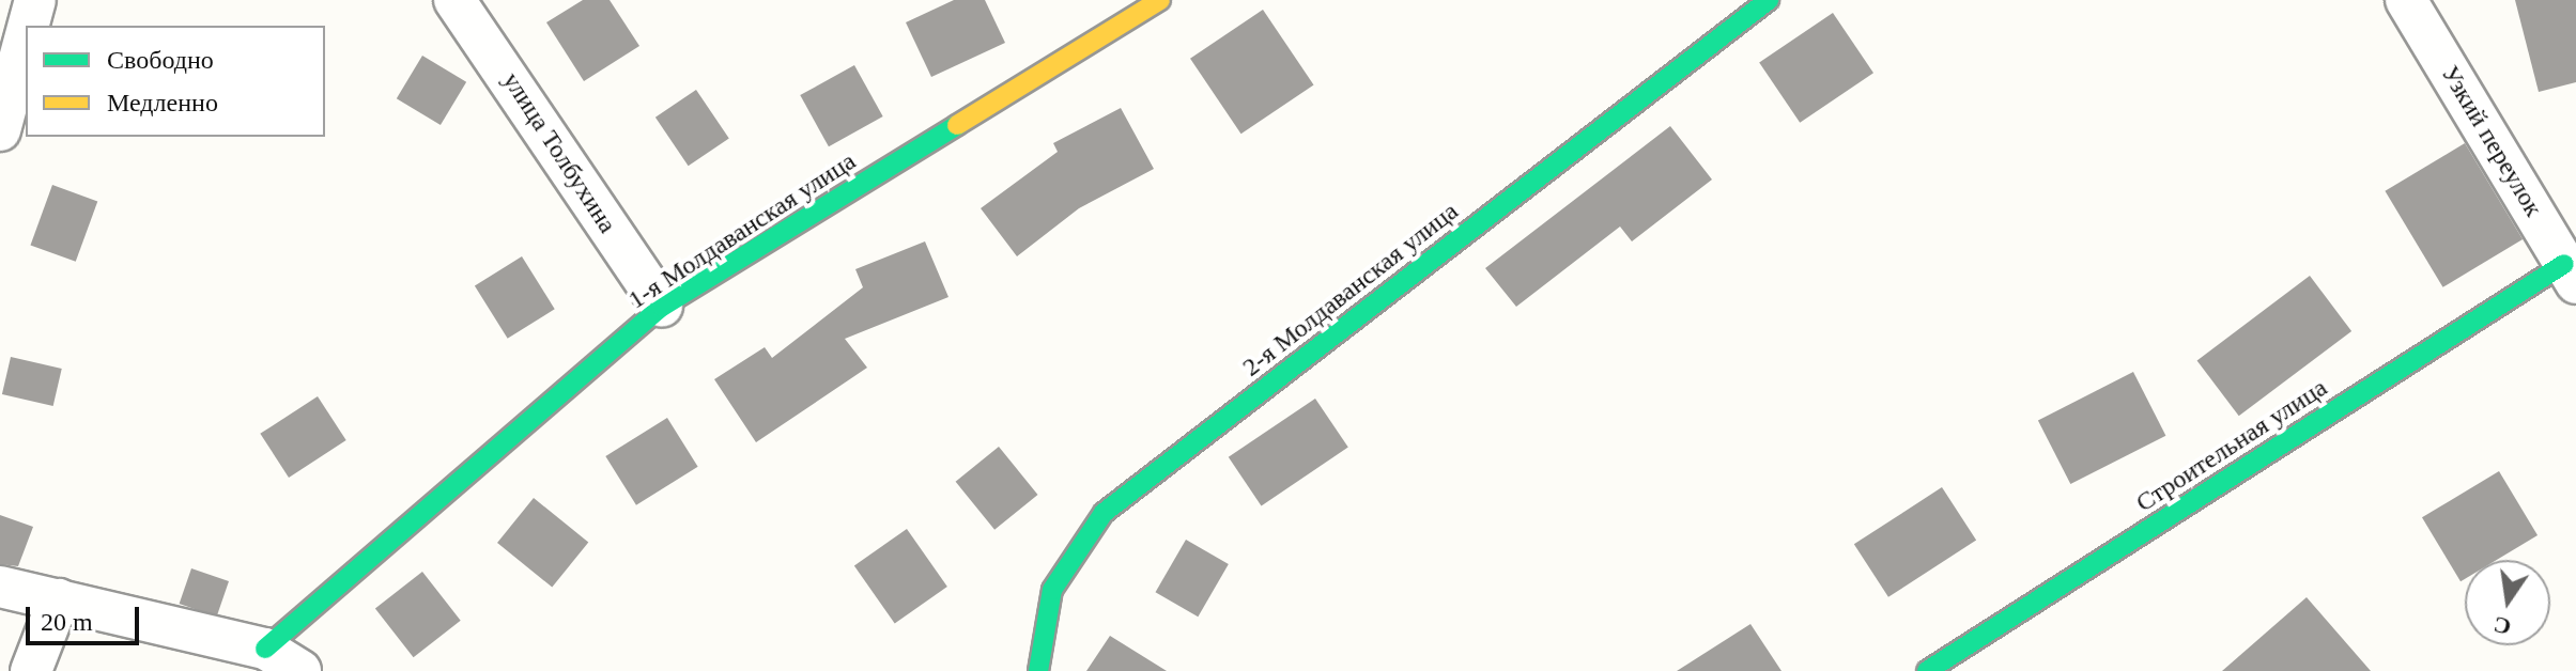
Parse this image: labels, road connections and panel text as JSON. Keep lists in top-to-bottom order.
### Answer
{
  "streets": {
    "street": [
      "Узкий переулок",
      "улица Толбухина",
      "1-я Молдаванская улица",
      "2-я Молдаванская улица",
      "Строительная улица"
    ]
  },
  "crossings": [
    ["Узкий переулок", "Строительная улица"],
    ["улица Толбухина", "1-я Молдаванская улица"]
  ],
  "legend": ["Свободно", "Медленно"],
  "scale_bar": "20 m",
  "north": "bottom"
}
